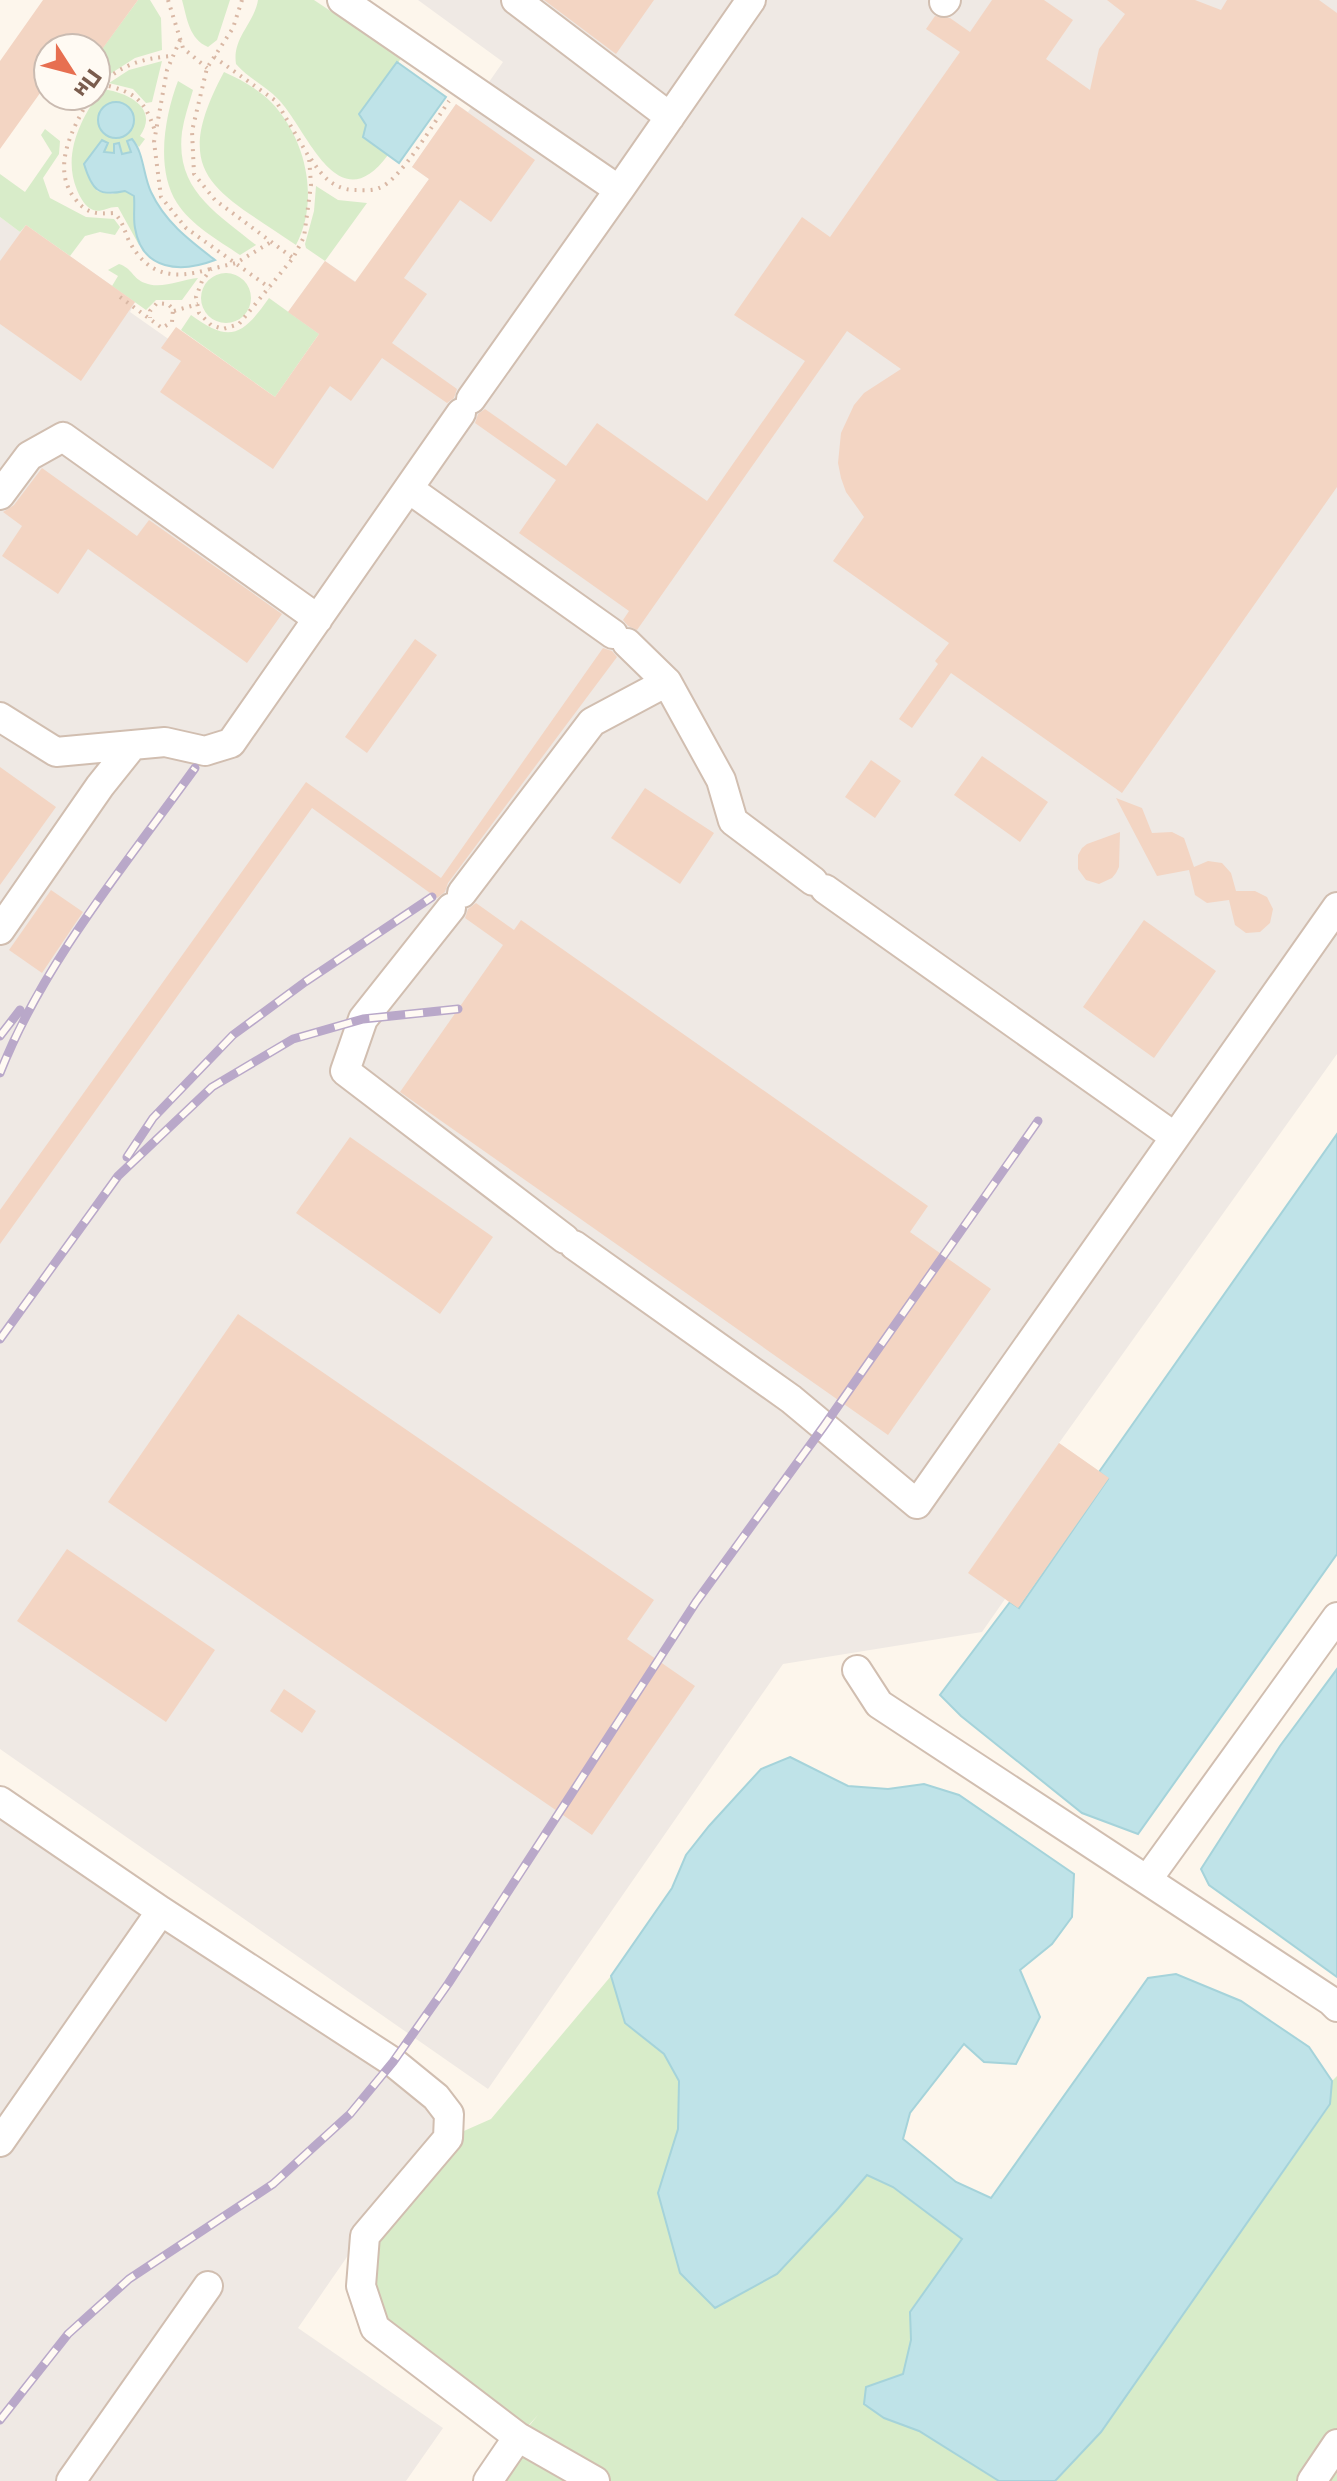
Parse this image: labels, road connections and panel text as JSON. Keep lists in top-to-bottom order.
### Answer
{
  "north": "bottom right"
}
